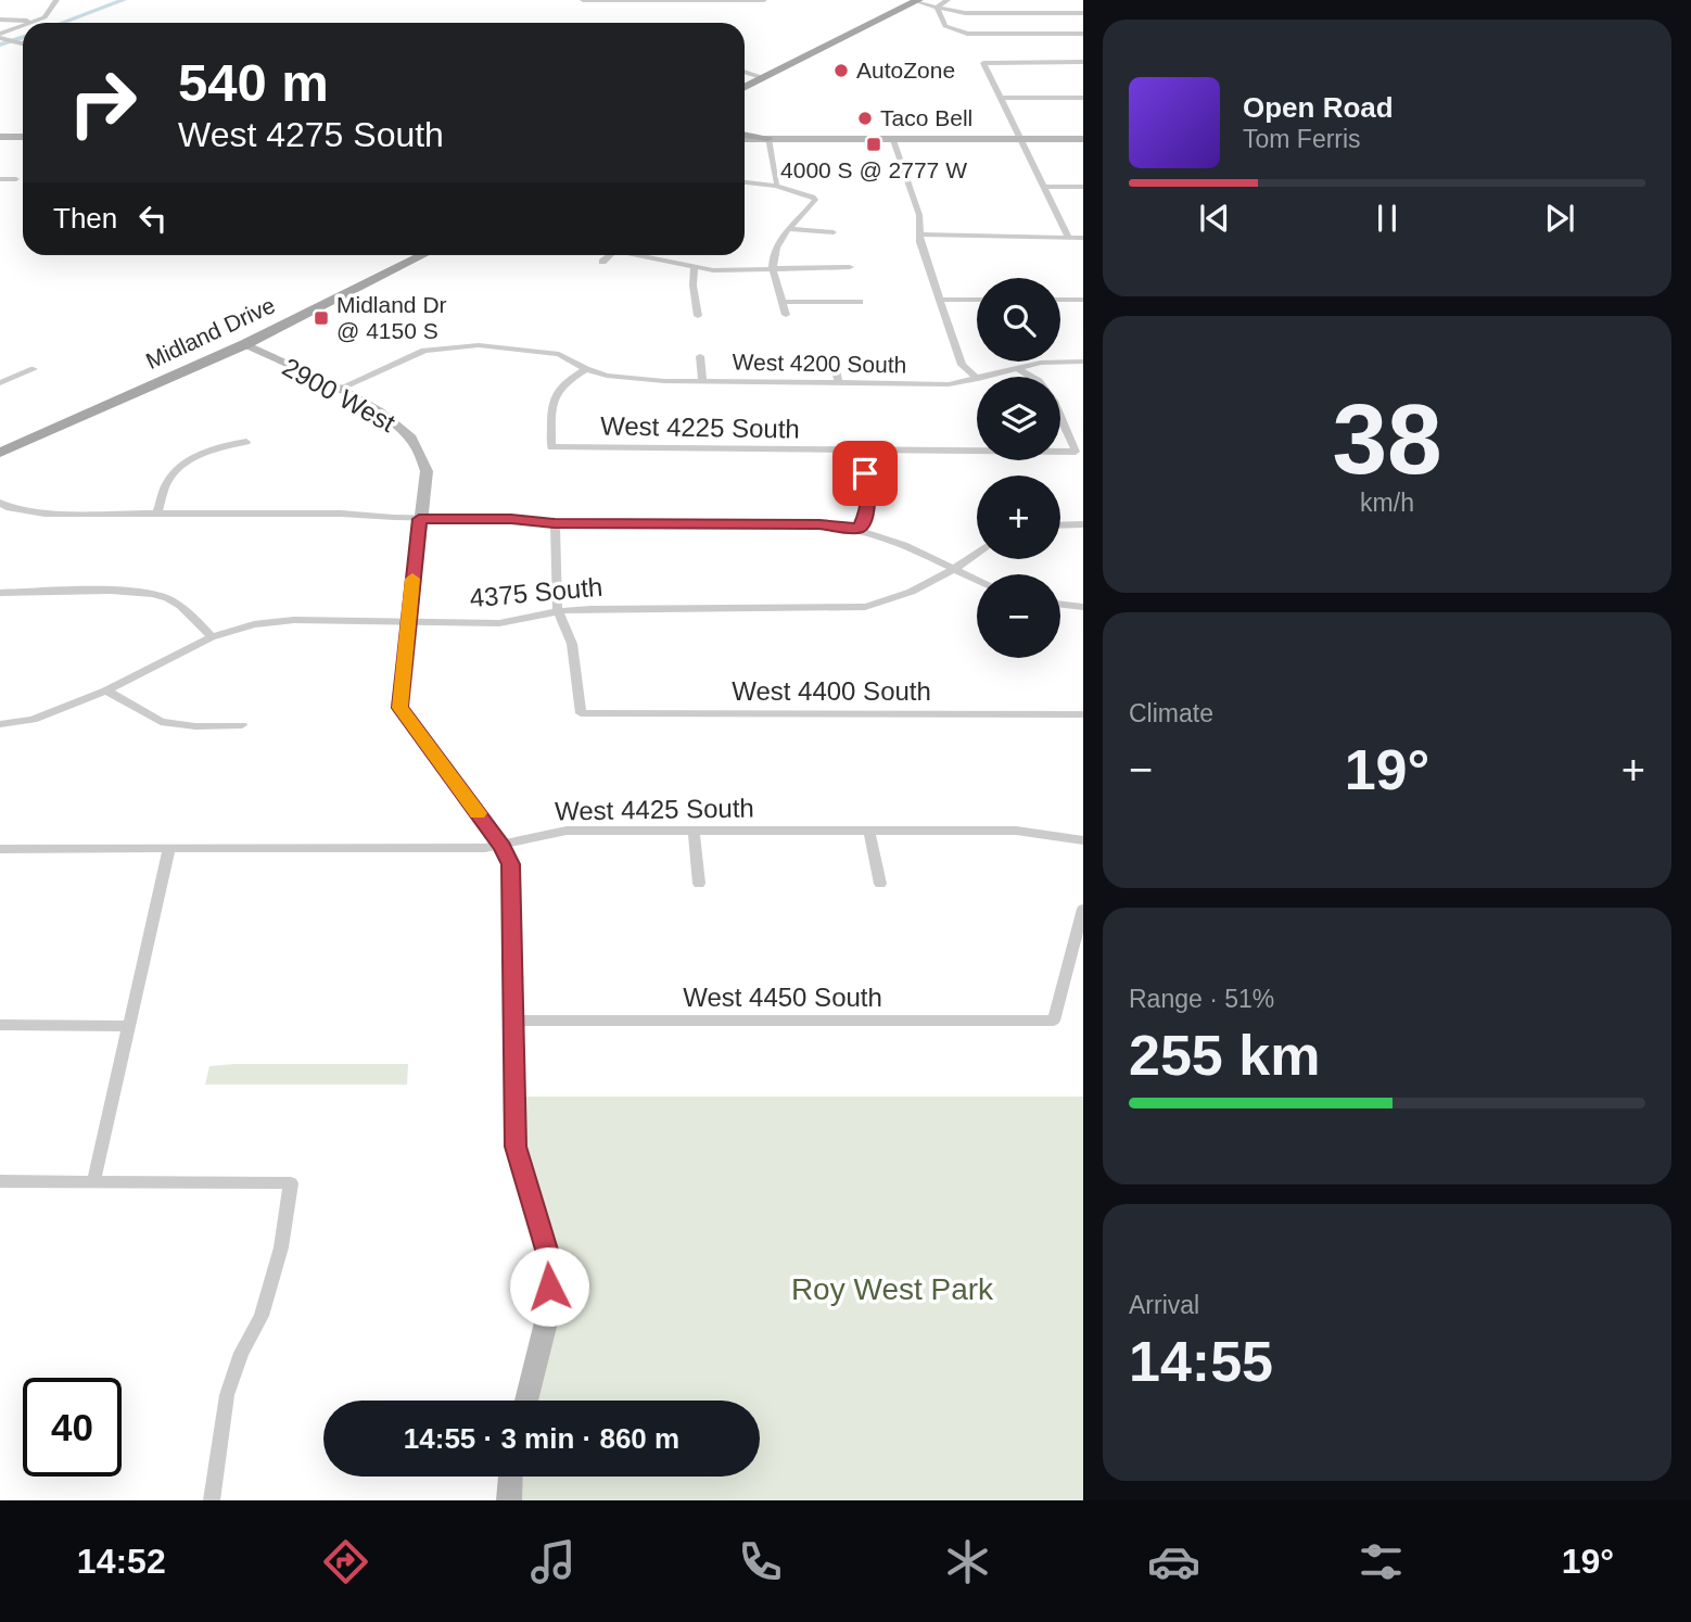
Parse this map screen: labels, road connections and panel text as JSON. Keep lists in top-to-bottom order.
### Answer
{
  "streets": {
    "main road": ["Midland Drive"],
    "street": [
      "West 4200 South",
      "2900 West",
      "West 4225 South",
      "4375 South",
      "West 4400 South",
      "West 4425 South",
      "West 4450 South"
    ]
  },
  "crossings": [
    ["Midland Drive", "2900 West"],
    ["West 4200 South", "2900 West"],
    ["West 4200 South", "West 4225 South"],
    ["2900 West", "4375 South"],
    ["2900 West", "West 4425 South"],
    ["2900 West", "West 4450 South"],
    ["4375 South", "West 4400 South"]
  ],
  "parks": ["Roy West Park"],
  "places": {
    "other": ["AutoZone", "Taco Bell"],
    "transit": ["4000 S @ 2777 W", "Midland Dr @ 4150 S"]
  },
  "page": {
    "turn": ["540 m", "West 4275 South"],
    "song": ["Open Road", "Tom Ferris"],
    "then": "Then",
    "map_buttons": ["+", "−"],
    "tile": [
      ["38", "km/h"],
      "Climate",
      ["Range · 51%", "255 km"],
      ["Arrival", "14:55"]
    ],
    "heat": ["−", "19°", "+"],
    "limit": "40",
    "trip": "14:55 · 3 min · 860 m",
    "tabs": ["14:52", "19°"]
  }
}
